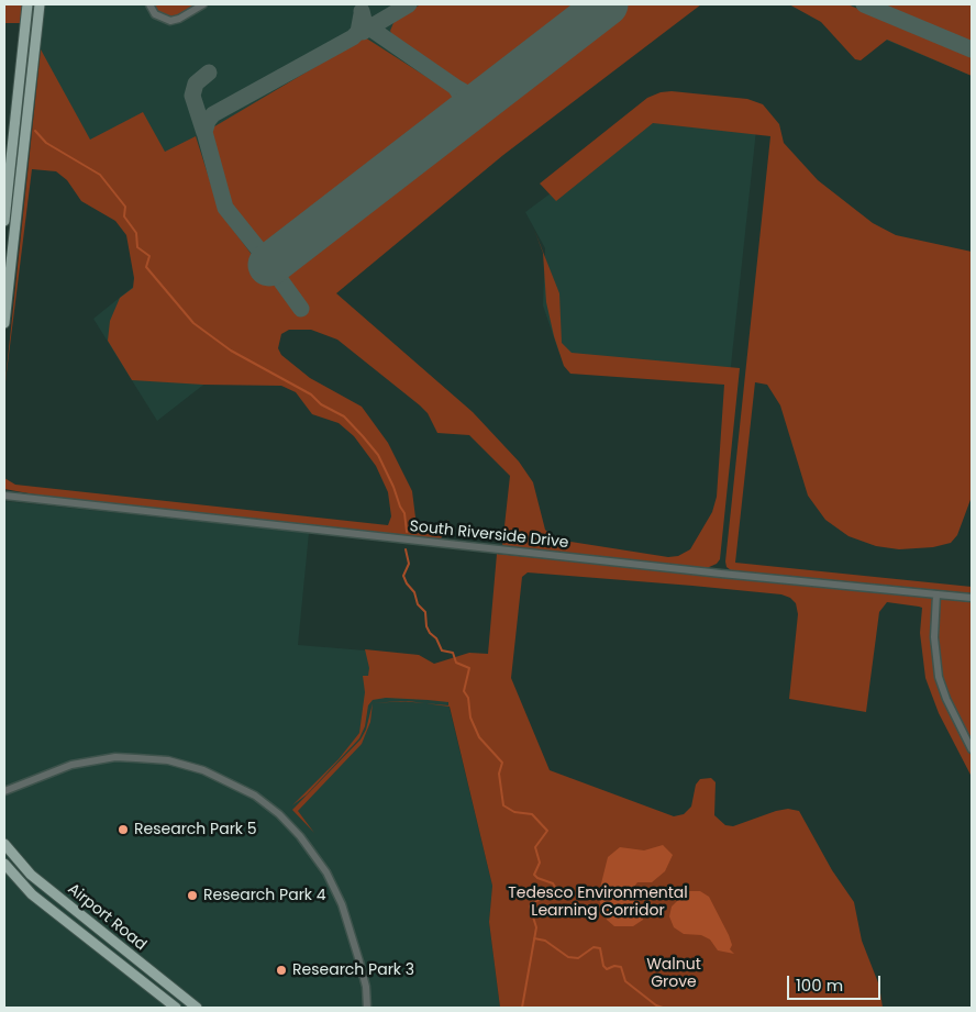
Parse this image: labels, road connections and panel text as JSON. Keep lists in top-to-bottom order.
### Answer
{
  "streets": {
    "main road": ["Airport Road"],
    "street": ["South Riverside Drive"]
  },
  "parks": ["Tedesco Environmental Learning Corridor", "Walnut Grove"],
  "places": ["Research Park 5", "Research Park 4", "Research Park 3"],
  "scale_bar": "100 m"
}
